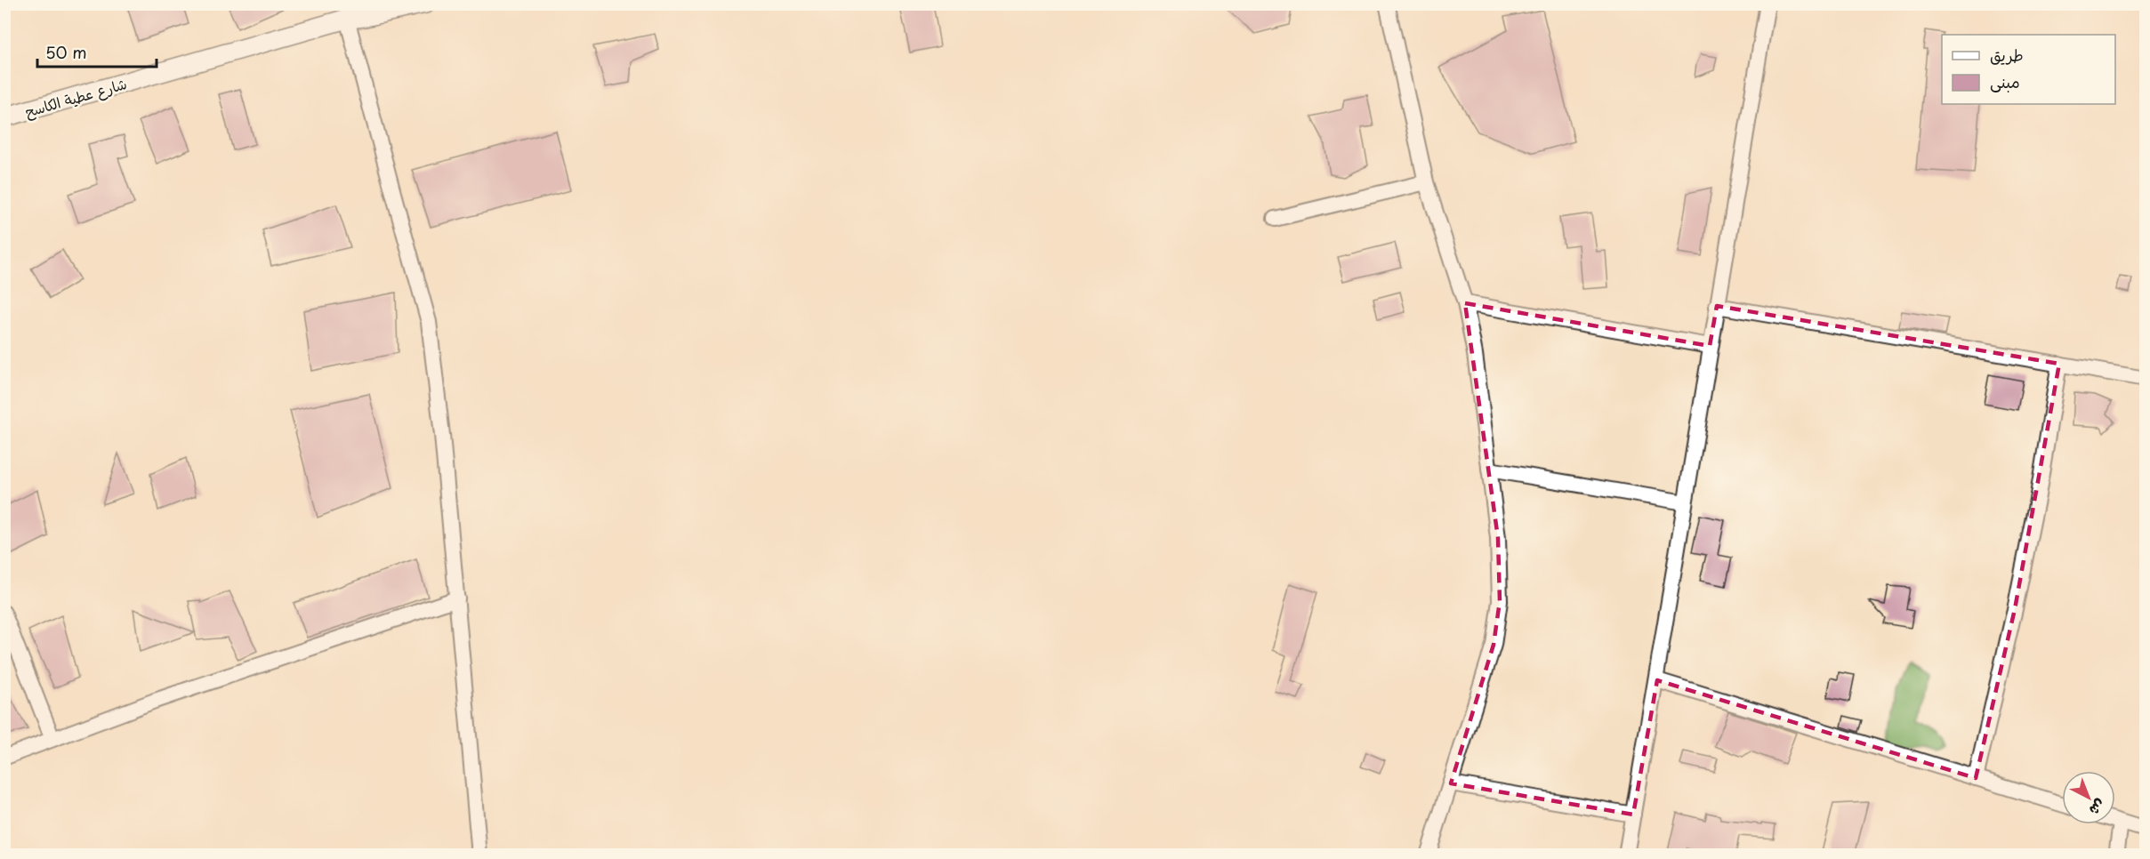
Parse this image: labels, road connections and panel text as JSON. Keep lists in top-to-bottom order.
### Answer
{
  "streets": {
    "street": ["شارع عطية الكاسح"]
  },
  "legend": ["طريق", "مبنى"],
  "scale_bar": "50 m",
  "north": "bottom right"
}
